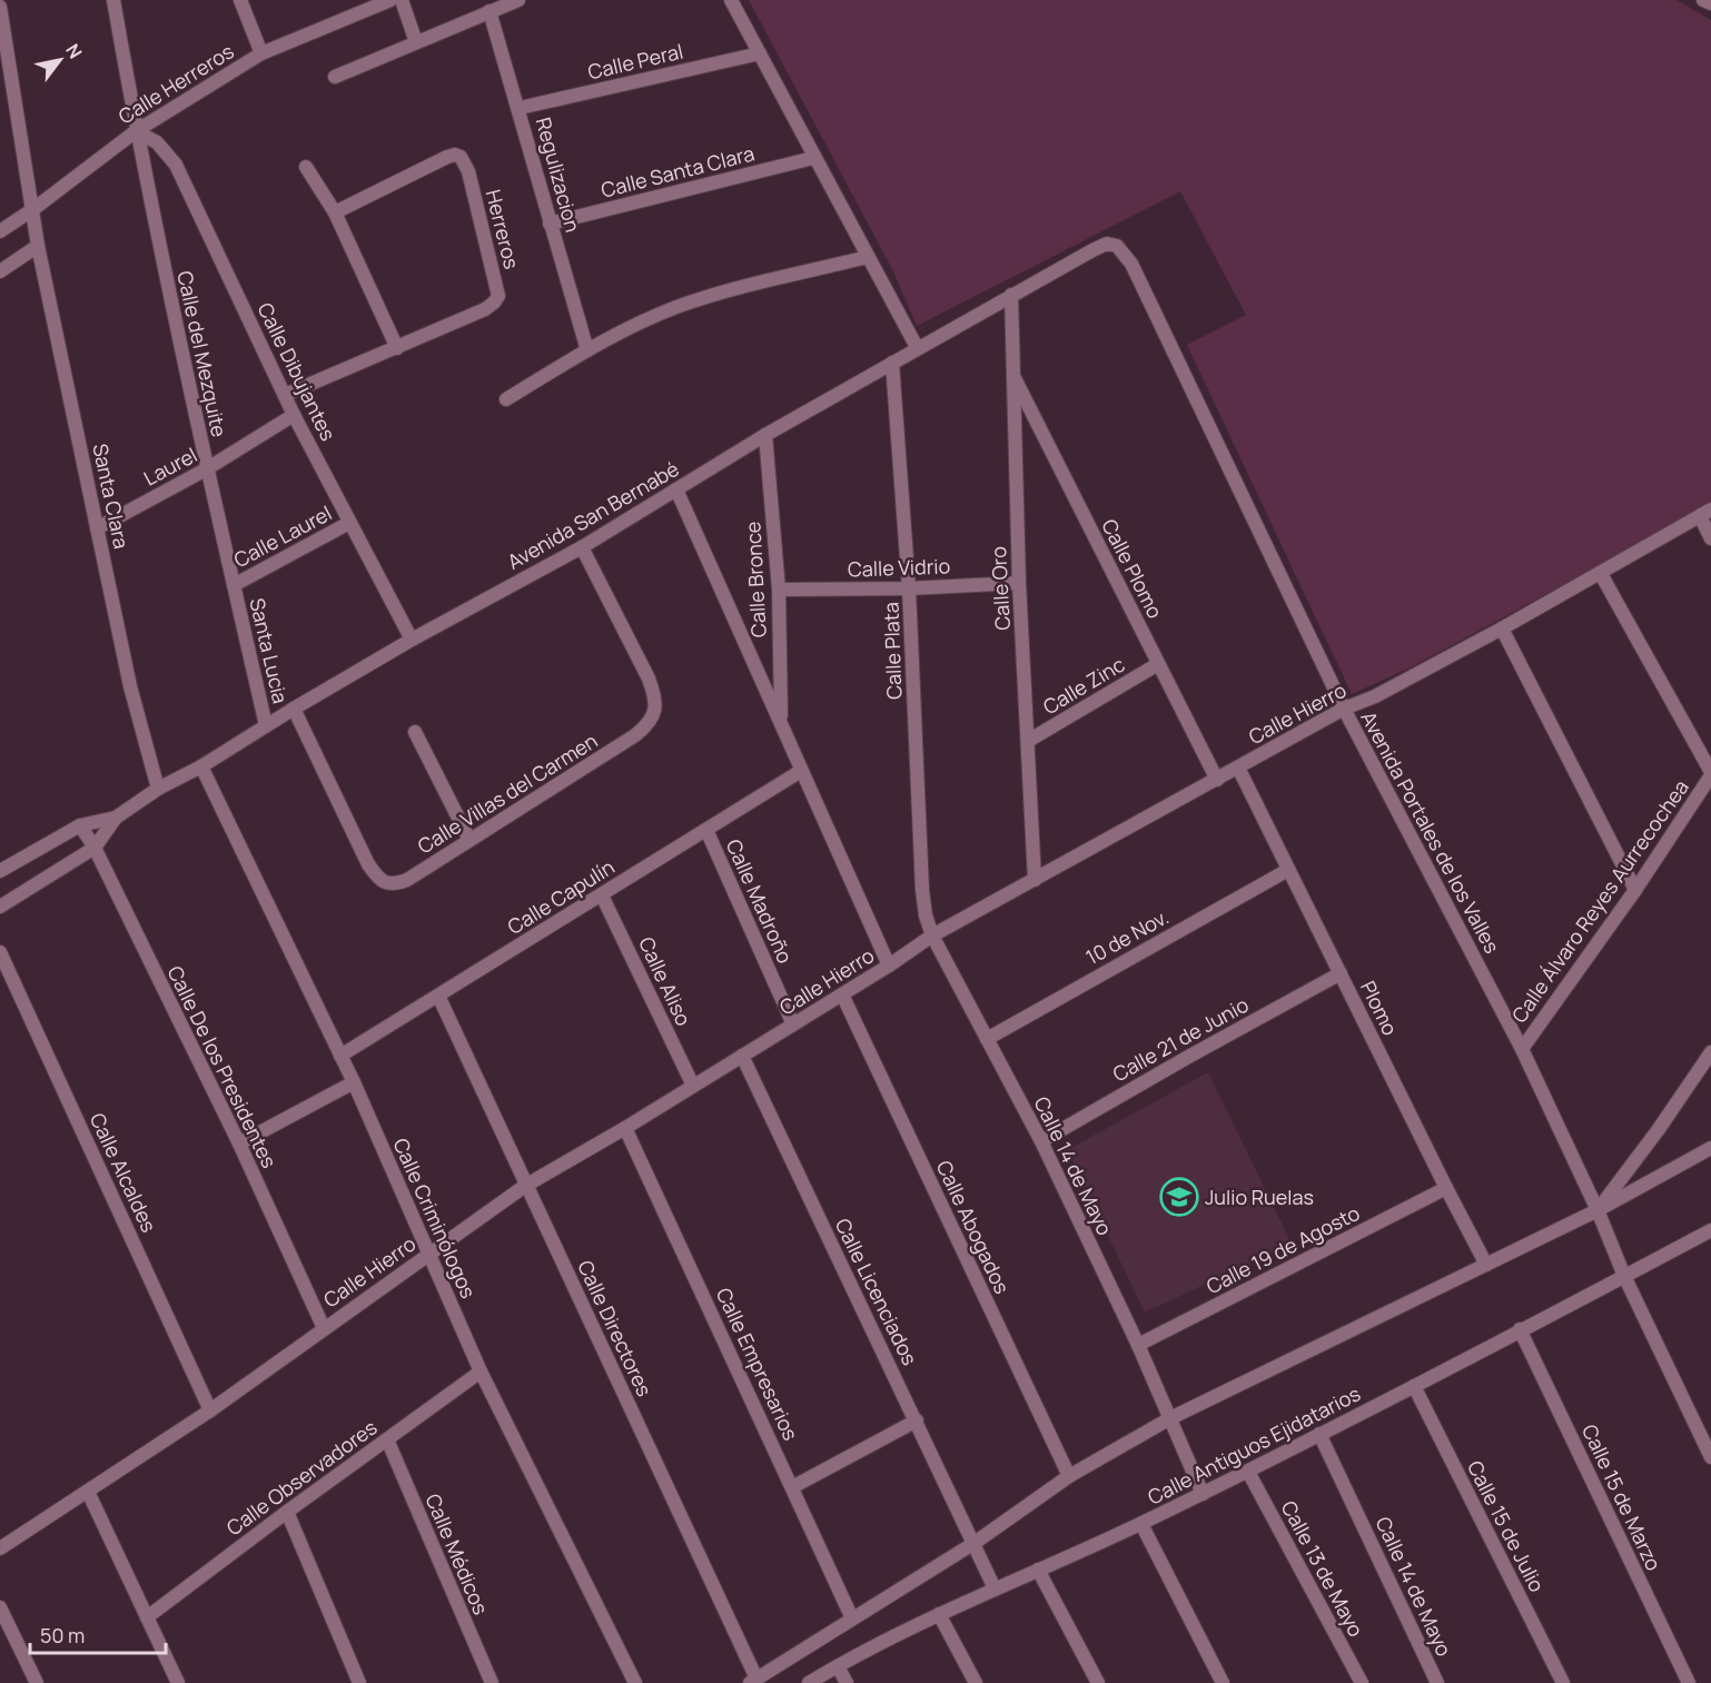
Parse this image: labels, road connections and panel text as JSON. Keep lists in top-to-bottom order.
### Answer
{
  "streets": {
    "street": [
      "Calle Peral",
      "Calle Herreros",
      "Calle Santa Clara",
      "Regulizacion",
      "Herreros",
      "Calle del Mezquite",
      "Calle Dibujantes",
      "Laurel",
      "Santa Clara",
      "Avenida San Bernabé",
      "Calle Laurel",
      "Calle Vidrio",
      "Calle Plomo",
      "Calle Bronce",
      "Calle Oro",
      "Santa Lucia",
      "Calle Plata",
      "Calle Zinc",
      "Calle Hierro",
      "Calle Villas del Carmen",
      "Avenida Portales de los Valles",
      "Calle Capulín",
      "Calle Madroño",
      "Calle Álvaro Reyes Aurrecochea",
      "10 de Nov.",
      "Calle Aliso",
      "Plomo",
      "Calle 21 de Junio",
      "Calle De los Presidentes",
      "Calle 14 de Mayo",
      "Calle Alcaldes",
      "Calle Criminólogos",
      "Calle Abogados",
      "Calle 19 de Agosto",
      "Calle Licenciados",
      "Calle Directores",
      "Calle Empresarios",
      "Calle Antiguos Ejidatarios",
      "Calle Observadores",
      "Calle 15 de Marzo",
      "Calle 15 de Julio",
      "Calle Médicos",
      "Calle 13 de Mayo"
    ]
  },
  "crossings": [
    ["Calle Peral", "Regulizacion"],
    ["Calle Herreros", "Calle del Mezquite"],
    ["Calle Herreros", "Calle Dibujantes"],
    ["Calle Herreros", "Santa Clara"],
    ["Calle Santa Clara", "Regulizacion"],
    ["Herreros", "Calle Dibujantes"],
    ["Calle del Mezquite", "Calle Dibujantes"],
    ["Calle del Mezquite", "Laurel"],
    ["Calle del Mezquite", "Calle Laurel"],
    ["Calle del Mezquite", "Santa Lucia"],
    ["Calle Dibujantes", "Laurel"],
    ["Calle Dibujantes", "Avenida San Bernabé"],
    ["Calle Dibujantes", "Calle Laurel"],
    ["Laurel", "Santa Clara"],
    ["Santa Clara", "Avenida San Bernabé"],
    ["Avenida San Bernabé", "Calle Bronce"],
    ["Avenida San Bernabé", "Calle Oro"],
    ["Avenida San Bernabé", "Santa Lucia"],
    ["Avenida San Bernabé", "Calle Plata"],
    ["Avenida San Bernabé", "Calle Villas del Carmen"],
    ["Avenida San Bernabé", "Avenida Portales de los Valles"],
    ["Avenida San Bernabé", "Calle De los Presidentes"],
    ["Avenida San Bernabé", "Calle Criminólogos"],
    ["Calle Laurel", "Santa Lucia"],
    ["Calle Vidrio", "Calle Bronce"],
    ["Calle Vidrio", "Calle Oro"],
    ["Calle Vidrio", "Calle Plata"],
    ["Calle Plomo", "Calle Oro"],
    ["Calle Plomo", "Calle Zinc"],
    ["Calle Plomo", "Calle Hierro"],
    ["Calle Bronce", "Calle Hierro"],
    ["Calle Bronce", "Calle Capulín"],
    ["Calle Oro", "Calle Zinc"],
    ["Calle Oro", "Calle Hierro"],
    ["Calle Plata", "Calle Hierro"],
    ["Calle Plata", "Calle 14 de Mayo"],
    ["Calle Hierro", "Avenida Portales de los Valles"],
    ["Calle Hierro", "Calle Madroño"],
    ["Calle Hierro", "Calle Aliso"],
    ["Calle Hierro", "Plomo"],
    ["Calle Hierro", "Calle De los Presidentes"],
    ["Calle Hierro", "Calle 14 de Mayo"],
    ["Calle Hierro", "Calle Alcaldes"],
    ["Calle Hierro", "Calle Criminólogos"],
    ["Calle Hierro", "Calle Abogados"],
    ["Calle Hierro", "Calle Licenciados"],
    ["Calle Hierro", "Calle Directores"],
    ["Calle Hierro", "Calle Empresarios"],
    ["Avenida Portales de los Valles", "Calle Álvaro Reyes Aurrecochea"],
    ["Avenida Portales de los Valles", "Calle Antiguos Ejidatarios"],
    ["Calle Capulín", "Calle Madroño"],
    ["Calle Capulín", "Calle Aliso"],
    ["Calle Capulín", "Calle Criminólogos"],
    ["Calle Capulín", "Calle Directores"],
    ["10 de Nov.", "Plomo"],
    ["10 de Nov.", "Calle 14 de Mayo"],
    ["Plomo", "Calle 21 de Junio"],
    ["Plomo", "Calle 19 de Agosto"],
    ["Calle 21 de Junio", "Calle 14 de Mayo"],
    ["Calle 14 de Mayo", "Calle 19 de Agosto"],
    ["Calle 14 de Mayo", "Calle Antiguos Ejidatarios"],
    ["Calle Criminólogos", "Calle Observadores"],
    ["Calle Licenciados", "Calle Antiguos Ejidatarios"],
    ["Calle Antiguos Ejidatarios", "Calle 15 de Marzo"],
    ["Calle Antiguos Ejidatarios", "Calle 15 de Julio"],
    ["Calle Antiguos Ejidatarios", "Calle 13 de Mayo"],
    ["Calle Observadores", "Calle Médicos"]
  ],
  "places": {
    "school or university": ["Julio Ruelas"]
  },
  "scale_bar": "50 m",
  "north": "top right"
}
